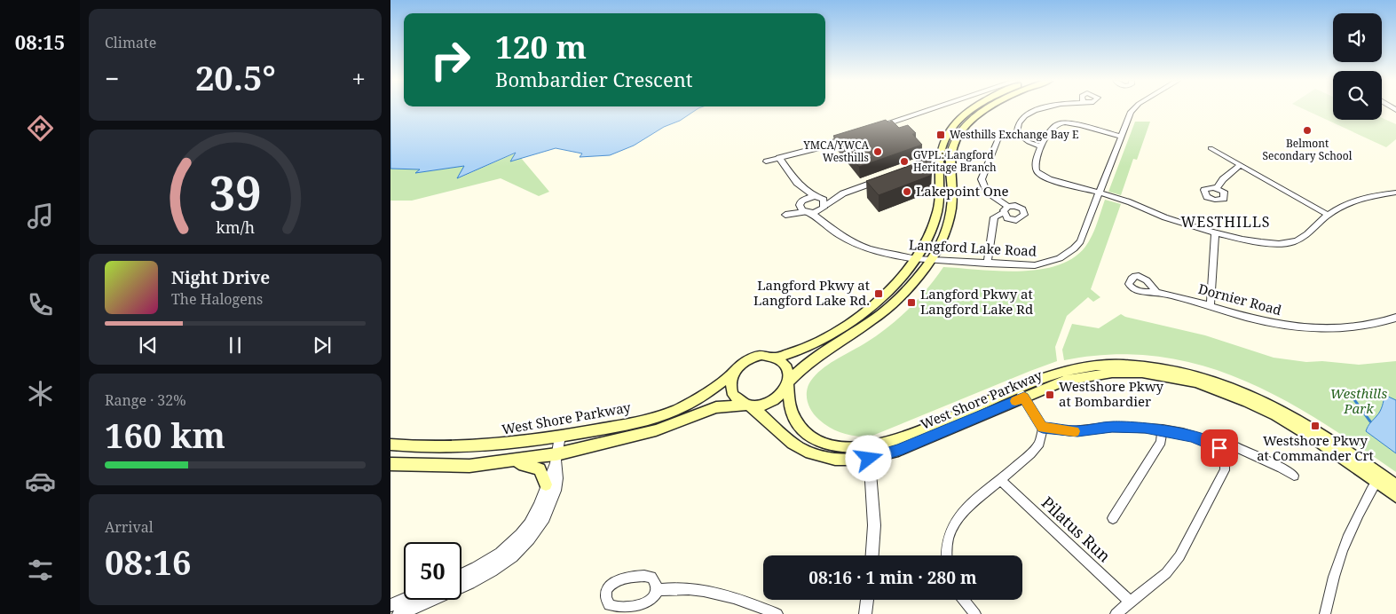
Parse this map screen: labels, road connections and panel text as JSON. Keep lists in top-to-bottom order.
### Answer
{
  "streets": {
    "main road": ["West Shore Parkway"],
    "street": ["Langford Lake Road", "Dornier Road", "Pilatus Run"]
  },
  "districts": ["WESTHILLS"],
  "parks": ["Westhills Park"],
  "places": {
    "other": [
      "Belmont Secondary School",
      "YMCA/YWCA Westhills",
      "GVPL: Langford Heritage Branch",
      "Lakepoint One"
    ],
    "transit": [
      "Westhills Exchange Bay E",
      "Langford Pkwy at Langford Lake Rd.",
      "Langford Pkwy at Langford Lake Rd",
      "Westshore Pkwy at Bombardier",
      "Westshore Pkwy at Commander Crt"
    ]
  },
  "page": {
    "tabs": "08:15",
    "tile": [
      "Climate",
      ["Range · 32%", "160 km"],
      ["Arrival", "08:16"]
    ],
    "turn": ["120 m", "Bombardier Crescent"],
    "heat": ["−", "20.5°", "+"],
    "song": ["Night Drive", "The Halogens"],
    "limit": "50",
    "trip": "08:16 · 1 min · 280 m",
    "gauge": ["39", "km/h"]
  }
}
